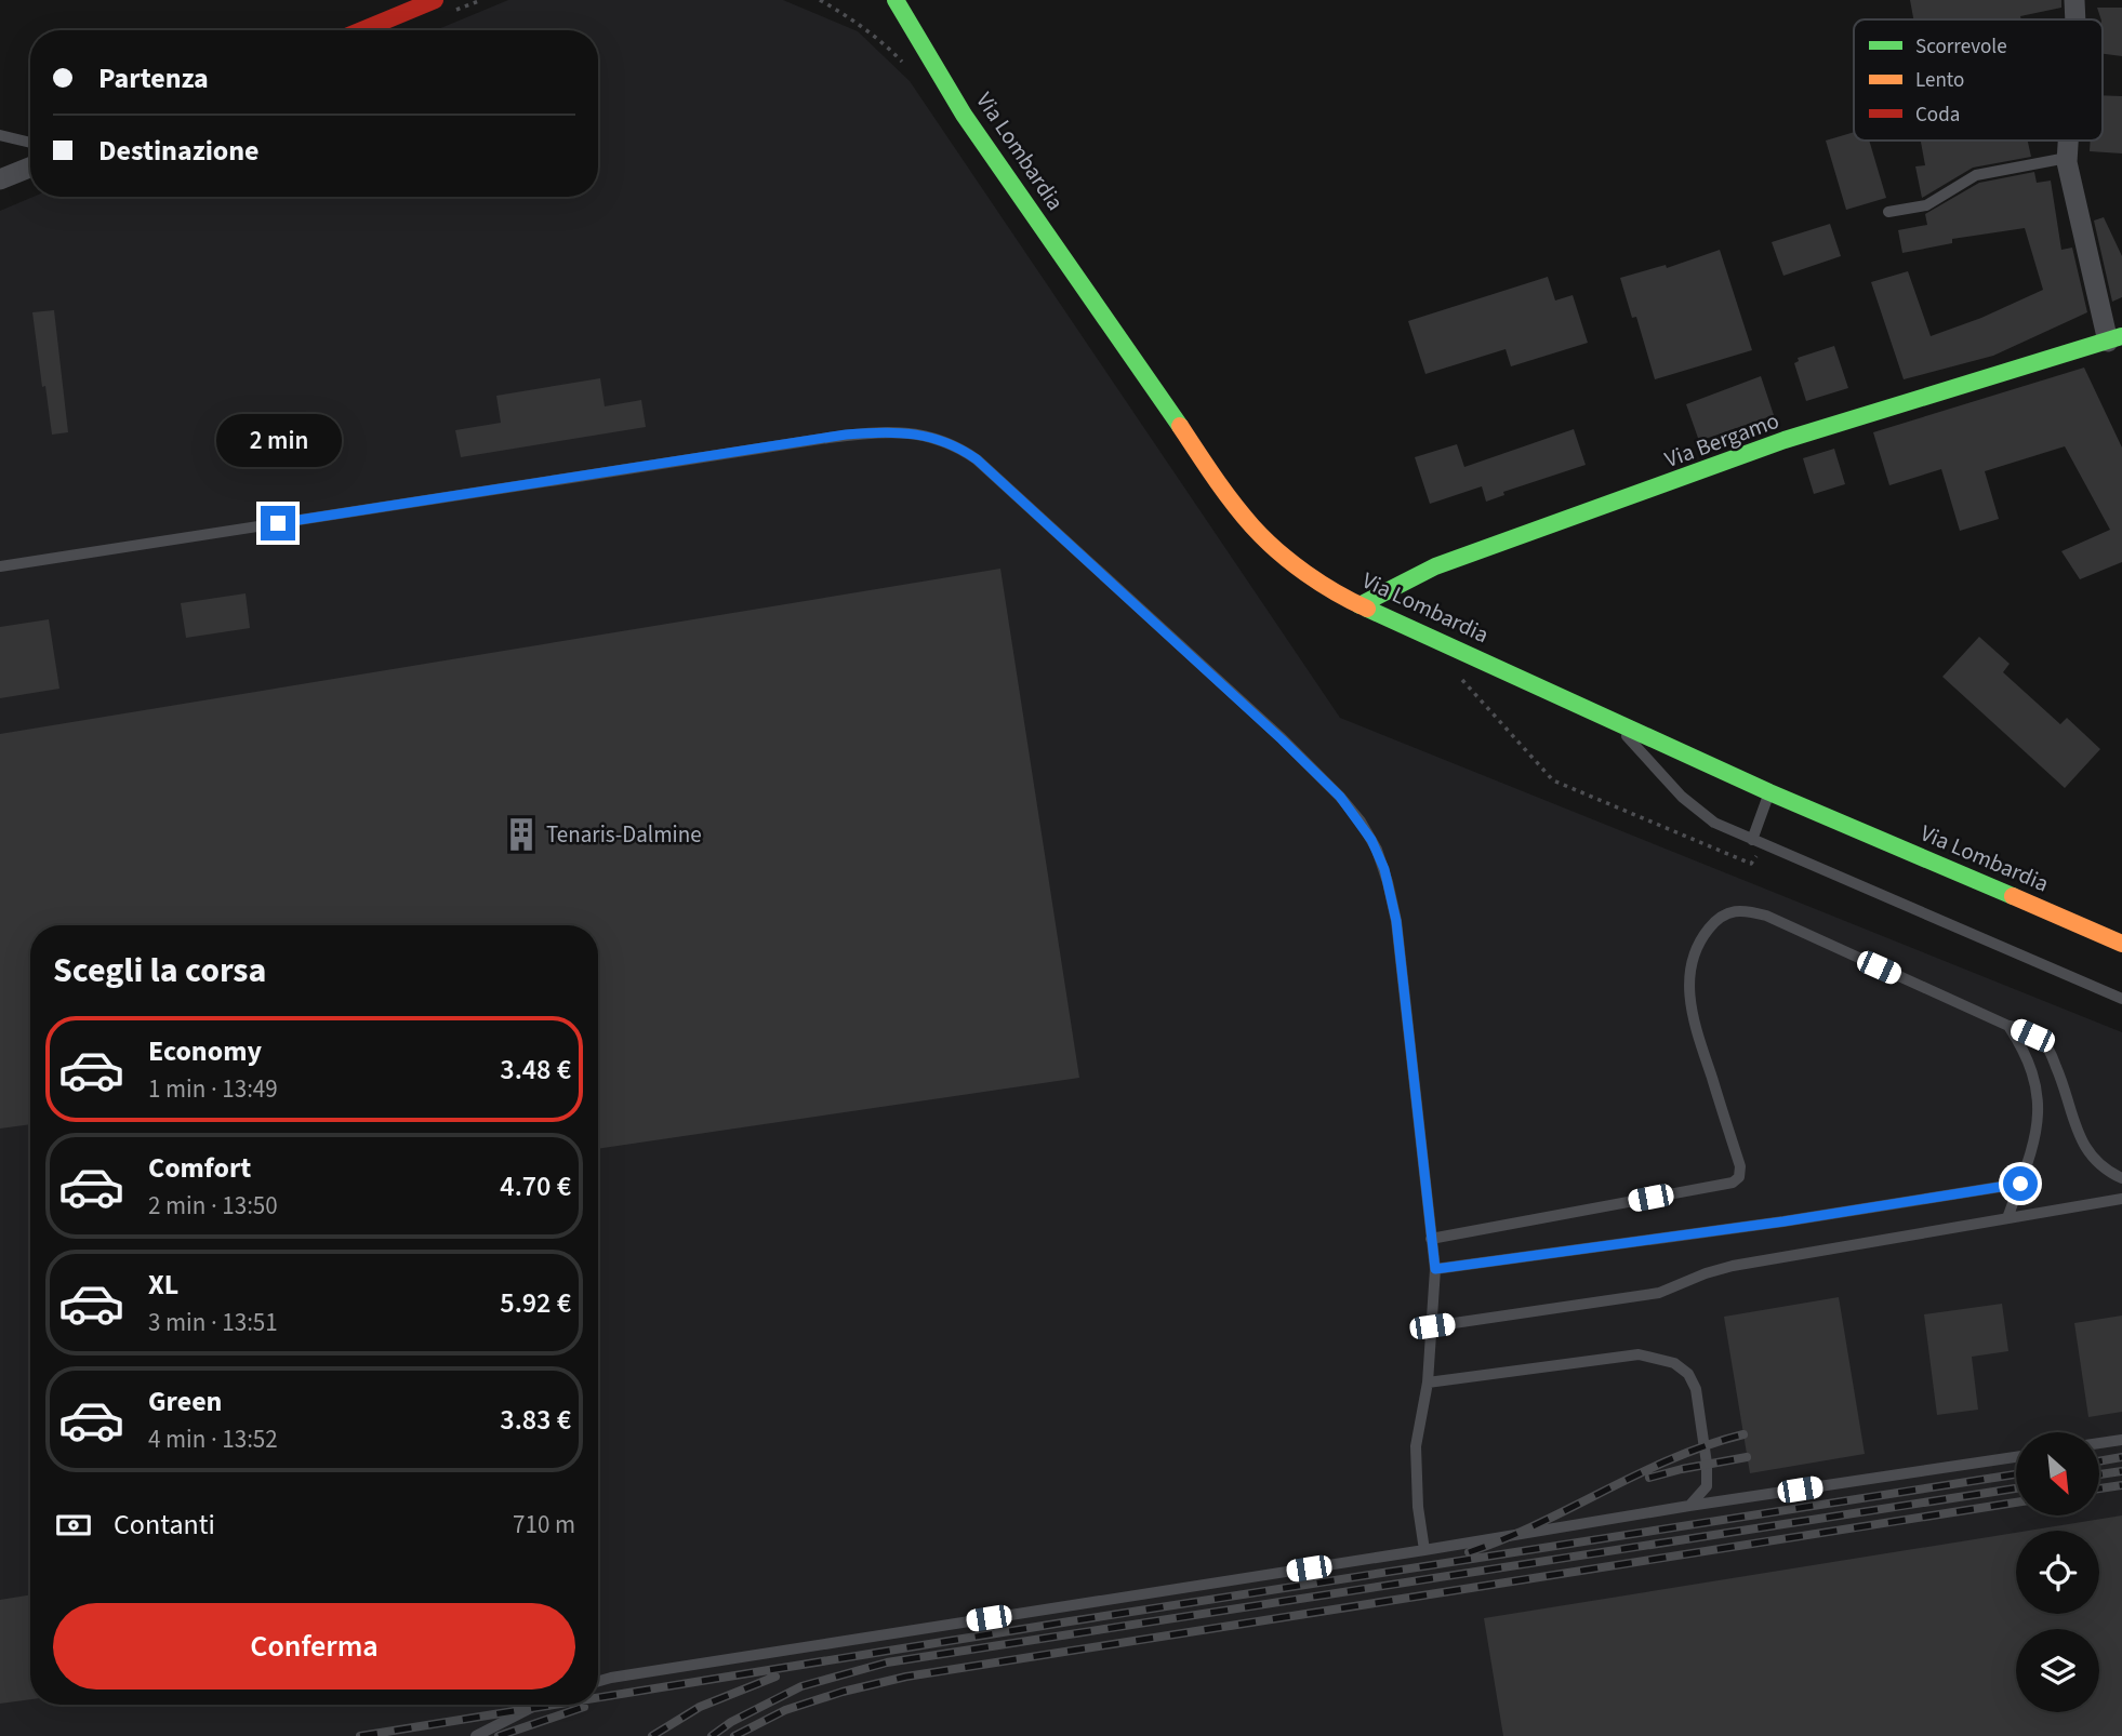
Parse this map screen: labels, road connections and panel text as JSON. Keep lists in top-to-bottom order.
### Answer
{
  "streets": {
    "street": ["Via Lombardia", "Via Bergamo"]
  },
  "crossings": [
    ["Via Lombardia", "Via Bergamo"]
  ],
  "places": {
    "building": ["Tenaris-Dalmine"]
  },
  "legend": ["Scorrevole", "Lento", "Coda"],
  "north": "bottom right",
  "page": {
    "banner": ["Partenza", "Destinazione"],
    "bubble": "2 min",
    "heading": "Scegli la corsa",
    "list": [
      {
        "name": "Economy",
        "note": "1 min · 13:49",
        "value": "3.48 €"
      },
      {
        "name": "Comfort",
        "note": "2 min · 13:50",
        "value": "4.70 €"
      },
      {
        "name": "XL",
        "note": "3 min · 13:51",
        "value": "5.92 €"
      },
      {
        "name": "Green",
        "note": "4 min · 13:52",
        "value": "3.83 €"
      }
    ],
    "pay": ["Contanti", "710 m"],
    "buttons": "Conferma"
  }
}
